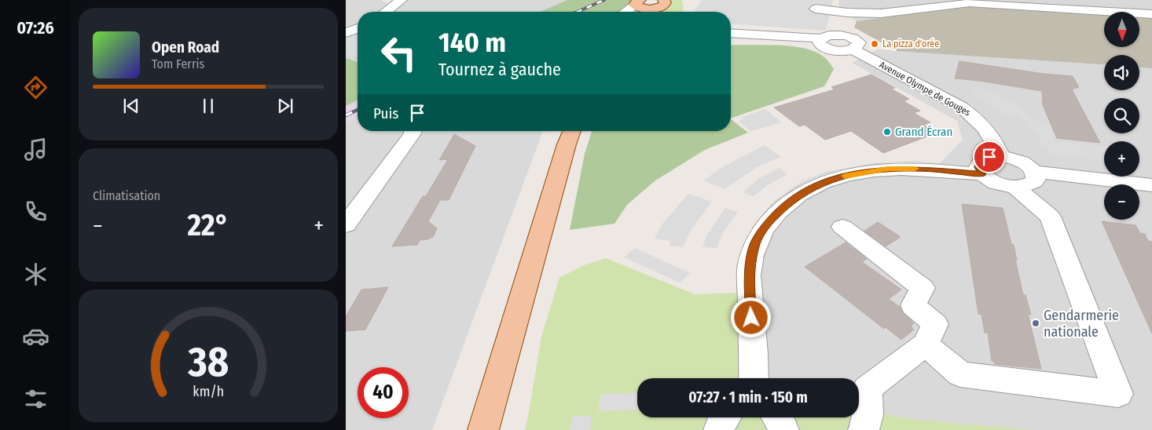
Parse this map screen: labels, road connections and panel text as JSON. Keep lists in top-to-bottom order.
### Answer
{
  "streets": {
    "street": ["Avenue Olympe de Gouges"]
  },
  "places": ["La pizza d'orée", "Grand Écran", "Gendarmerie nationale"],
  "north": "bottom",
  "page": {
    "tabs": "07:26",
    "map_buttons": ["+", "−"],
    "turn": ["140 m", "Tournez à gauche"],
    "song": ["Open Road", "Tom Ferris"],
    "then": "Puis",
    "tile": "Climatisation",
    "heat": ["−", "22°", "+"],
    "limit": "40",
    "trip": "07:27 · 1 min · 150 m",
    "gauge": ["38", "km/h"]
  }
}
